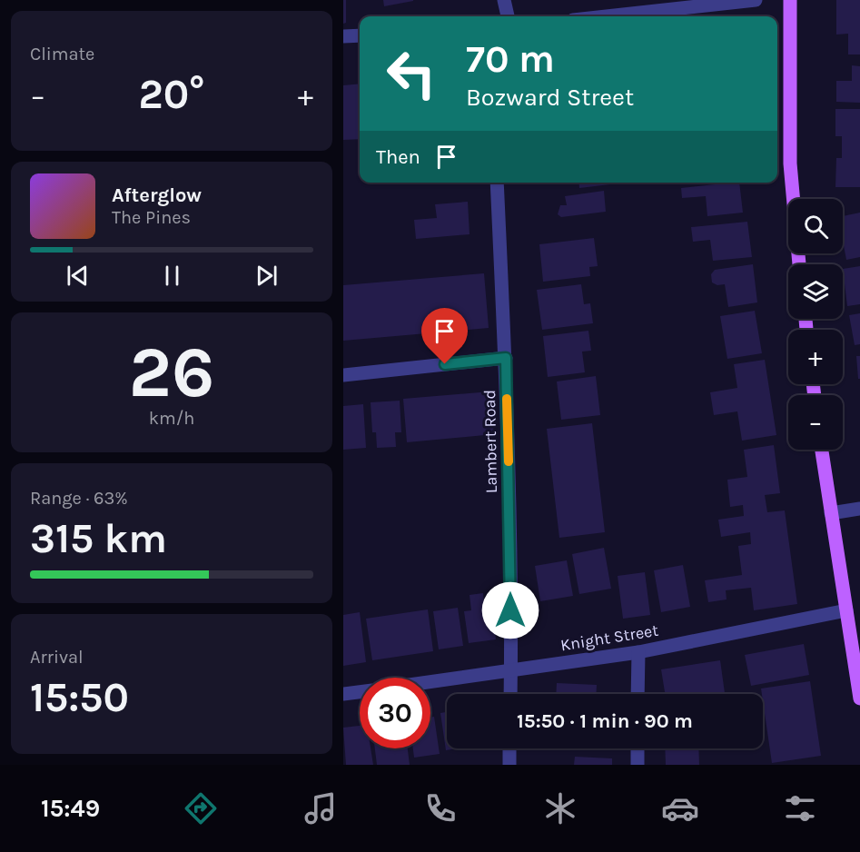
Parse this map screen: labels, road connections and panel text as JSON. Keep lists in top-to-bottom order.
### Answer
{
  "streets": {
    "street": ["Lambert Road", "Knight Street"]
  },
  "crossings": [
    ["Lambert Road", "Knight Street"]
  ],
  "page": {
    "tile": [
      "Climate",
      ["26", "km/h"],
      ["Range · 63%", "315 km"],
      ["Arrival", "15:50"]
    ],
    "turn": ["70 m", "Bozward Street"],
    "heat": ["−", "20°", "+"],
    "then": "Then",
    "song": ["Afterglow", "The Pines"],
    "map_buttons": ["+", "−"],
    "limit": "30",
    "trip": "15:50 · 1 min · 90 m",
    "tabs": "15:49"
  }
}
